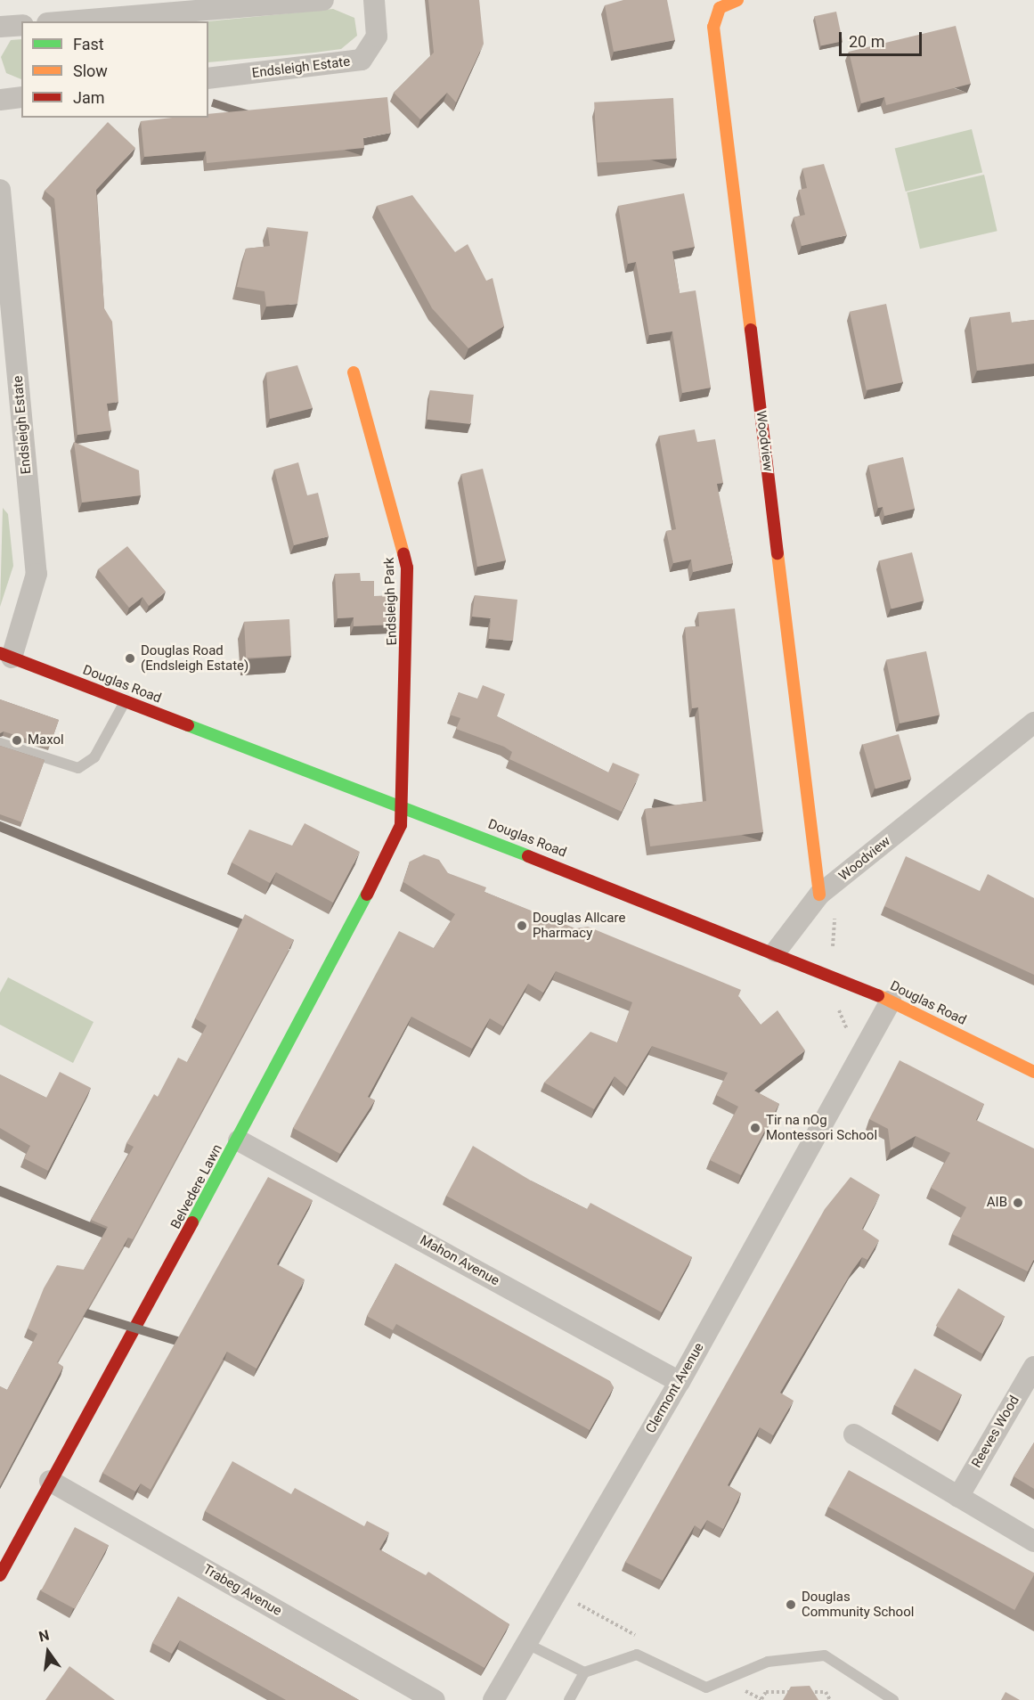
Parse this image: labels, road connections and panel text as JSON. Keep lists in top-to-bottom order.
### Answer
{
  "streets": {
    "street": [
      "Endsleigh Estate",
      "Woodview",
      "Endsleigh Park",
      "Douglas Road",
      "Belvedere Lawn",
      "Mahon Avenue",
      "Clermont Avenue",
      "Reeves Wood",
      "Trabeg Avenue"
    ]
  },
  "crossings": [
    ["Endsleigh Estate", "Douglas Road"],
    ["Endsleigh Park", "Douglas Road"],
    ["Endsleigh Park", "Belvedere Lawn"],
    ["Douglas Road", "Belvedere Lawn"],
    ["Douglas Road", "Clermont Avenue"],
    ["Belvedere Lawn", "Mahon Avenue"],
    ["Belvedere Lawn", "Trabeg Avenue"],
    ["Mahon Avenue", "Clermont Avenue"]
  ],
  "places": [
    "Douglas Road (Endsleigh Estate)",
    "Maxol",
    "Douglas Allcare Pharmacy",
    "Tir na nOg Montessori School",
    "AIB",
    "Douglas Community School"
  ],
  "legend": ["Fast", "Slow", "Jam"],
  "scale_bar": "20 m",
  "north": "top"
}
